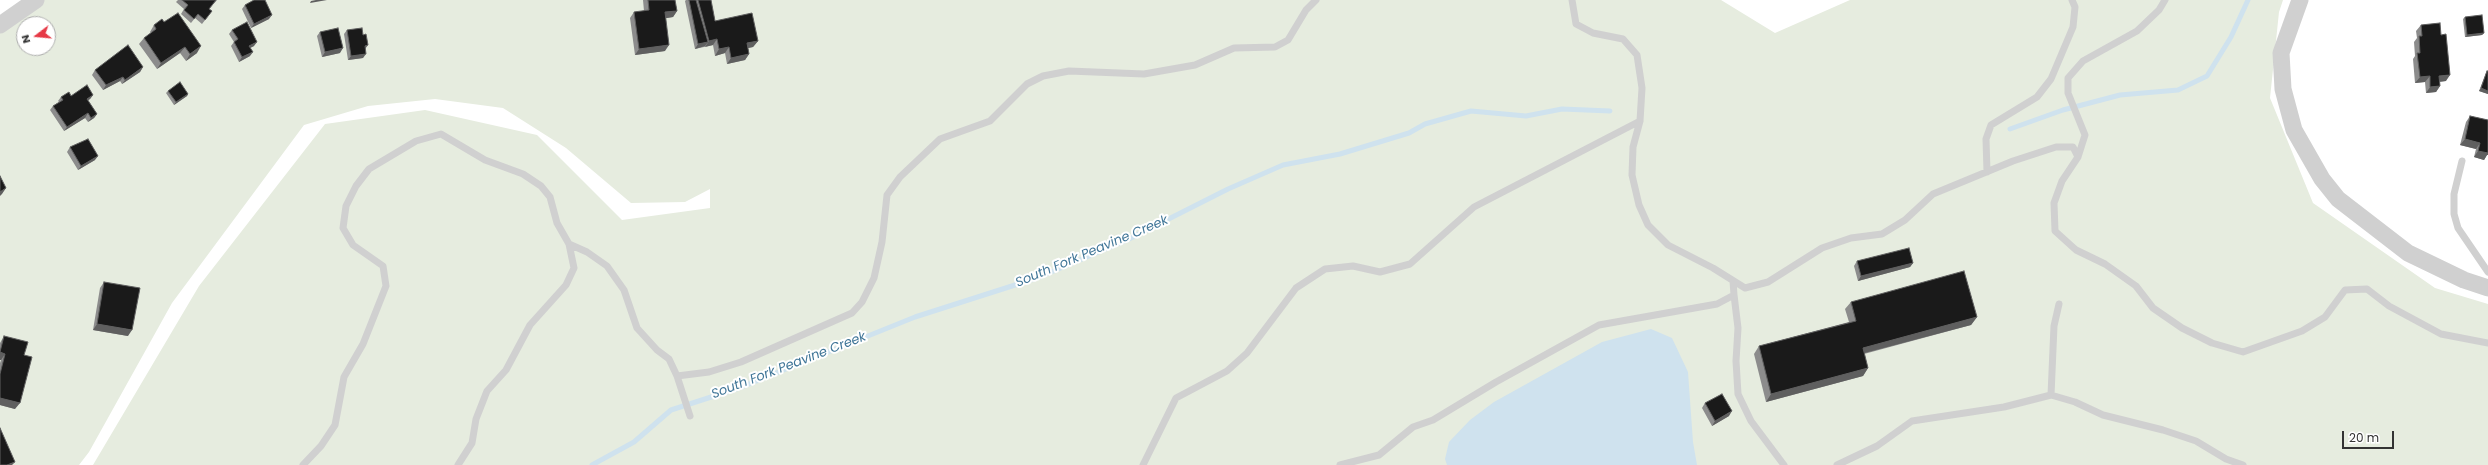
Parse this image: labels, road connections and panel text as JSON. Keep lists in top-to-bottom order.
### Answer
{
  "water": ["South Fork Peavine Creek"],
  "scale_bar": "20 m",
  "north": "left"
}
